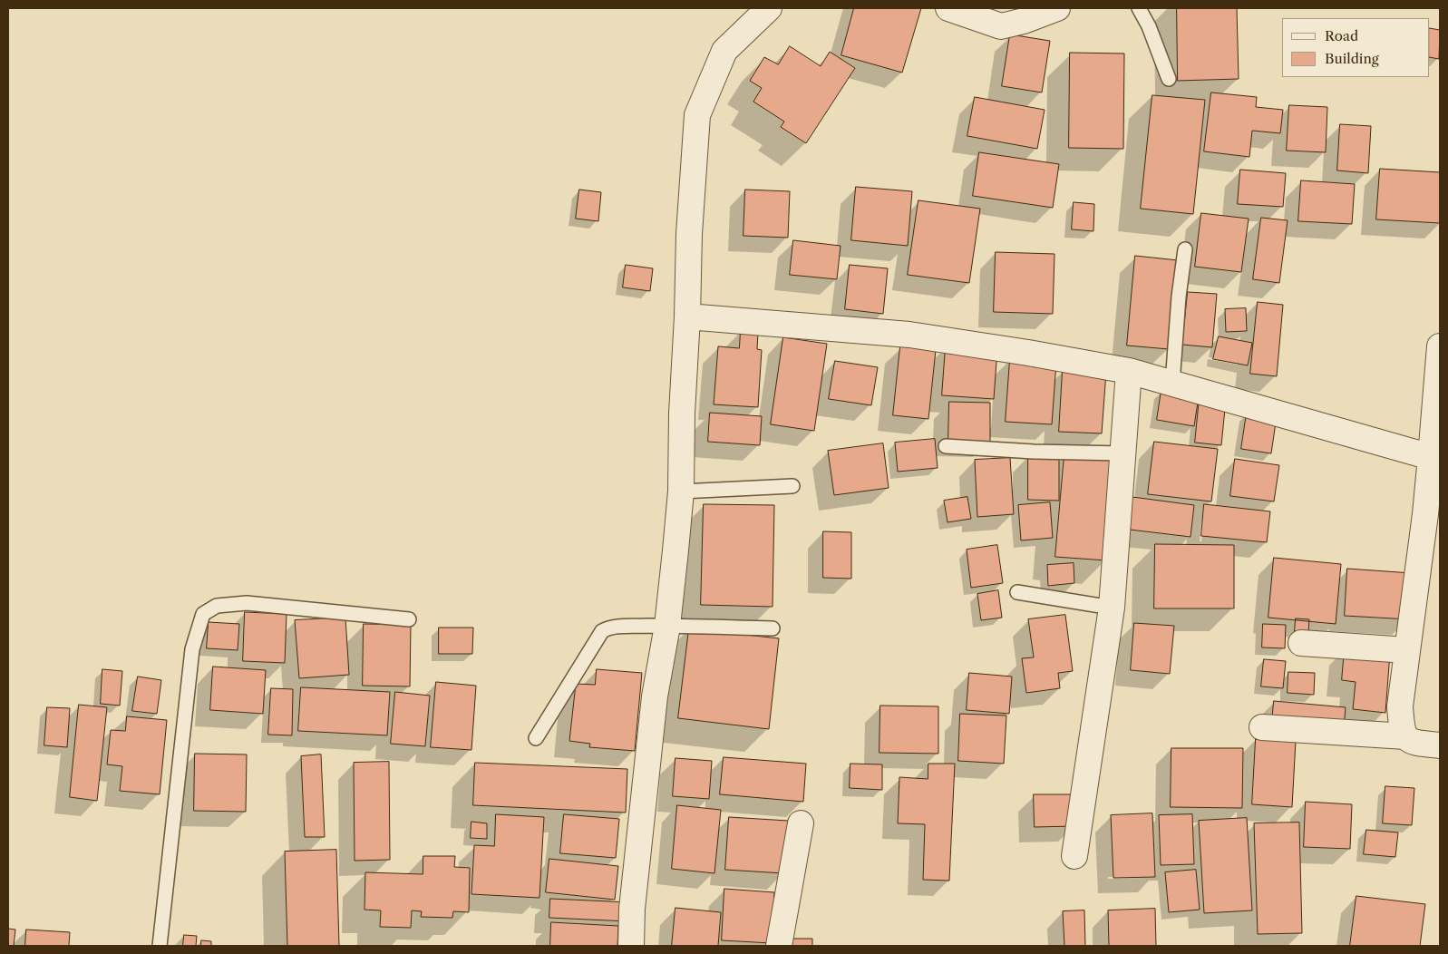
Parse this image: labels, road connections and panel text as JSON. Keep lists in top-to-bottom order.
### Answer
{
  "legend": ["Road", "Building"]
}
